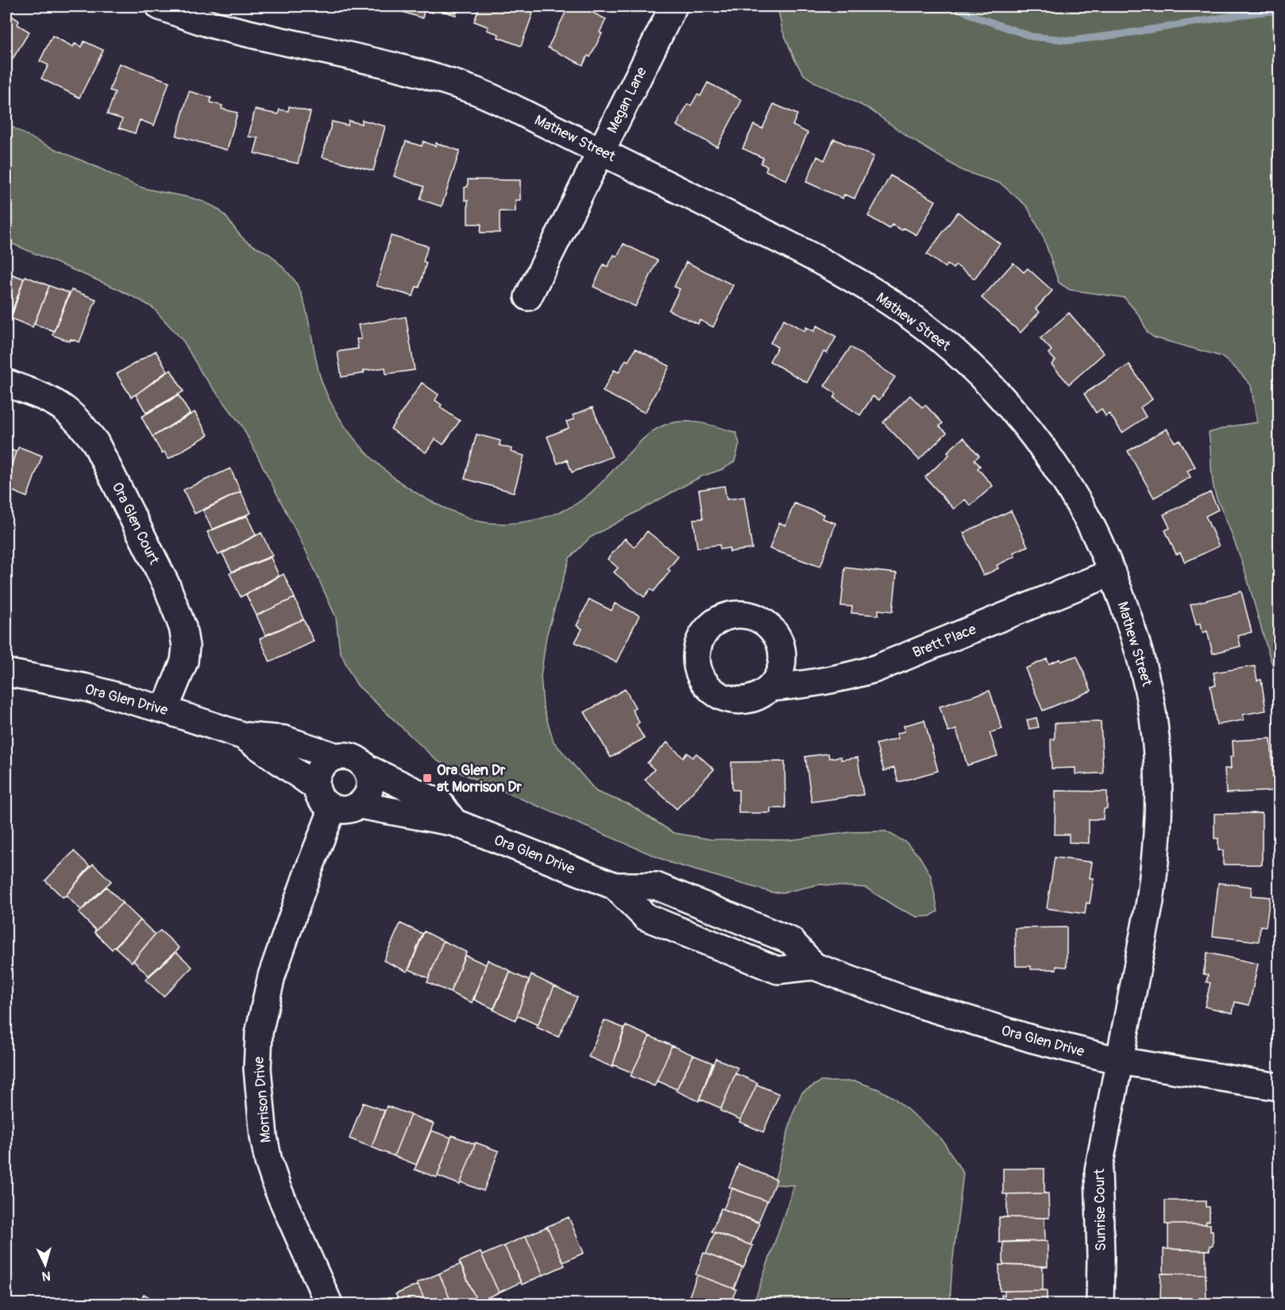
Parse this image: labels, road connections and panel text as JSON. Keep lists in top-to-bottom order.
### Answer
{
  "streets": {
    "street": [
      "Megan Lane",
      "Mathew Street",
      "Ora Glen Court",
      "Brett Place",
      "Ora Glen Drive",
      "Morrison Drive",
      "Sunrise Court"
    ]
  },
  "crossings": [
    ["Megan Lane", "Mathew Street"],
    ["Mathew Street", "Brett Place"],
    ["Mathew Street", "Ora Glen Drive"],
    ["Mathew Street", "Sunrise Court"],
    ["Ora Glen Court", "Ora Glen Drive"],
    ["Ora Glen Drive", "Morrison Drive"],
    ["Ora Glen Drive", "Sunrise Court"]
  ],
  "places": {
    "transit": ["Ora Glen Dr at Morrison Dr"]
  },
  "north": "bottom"
}
